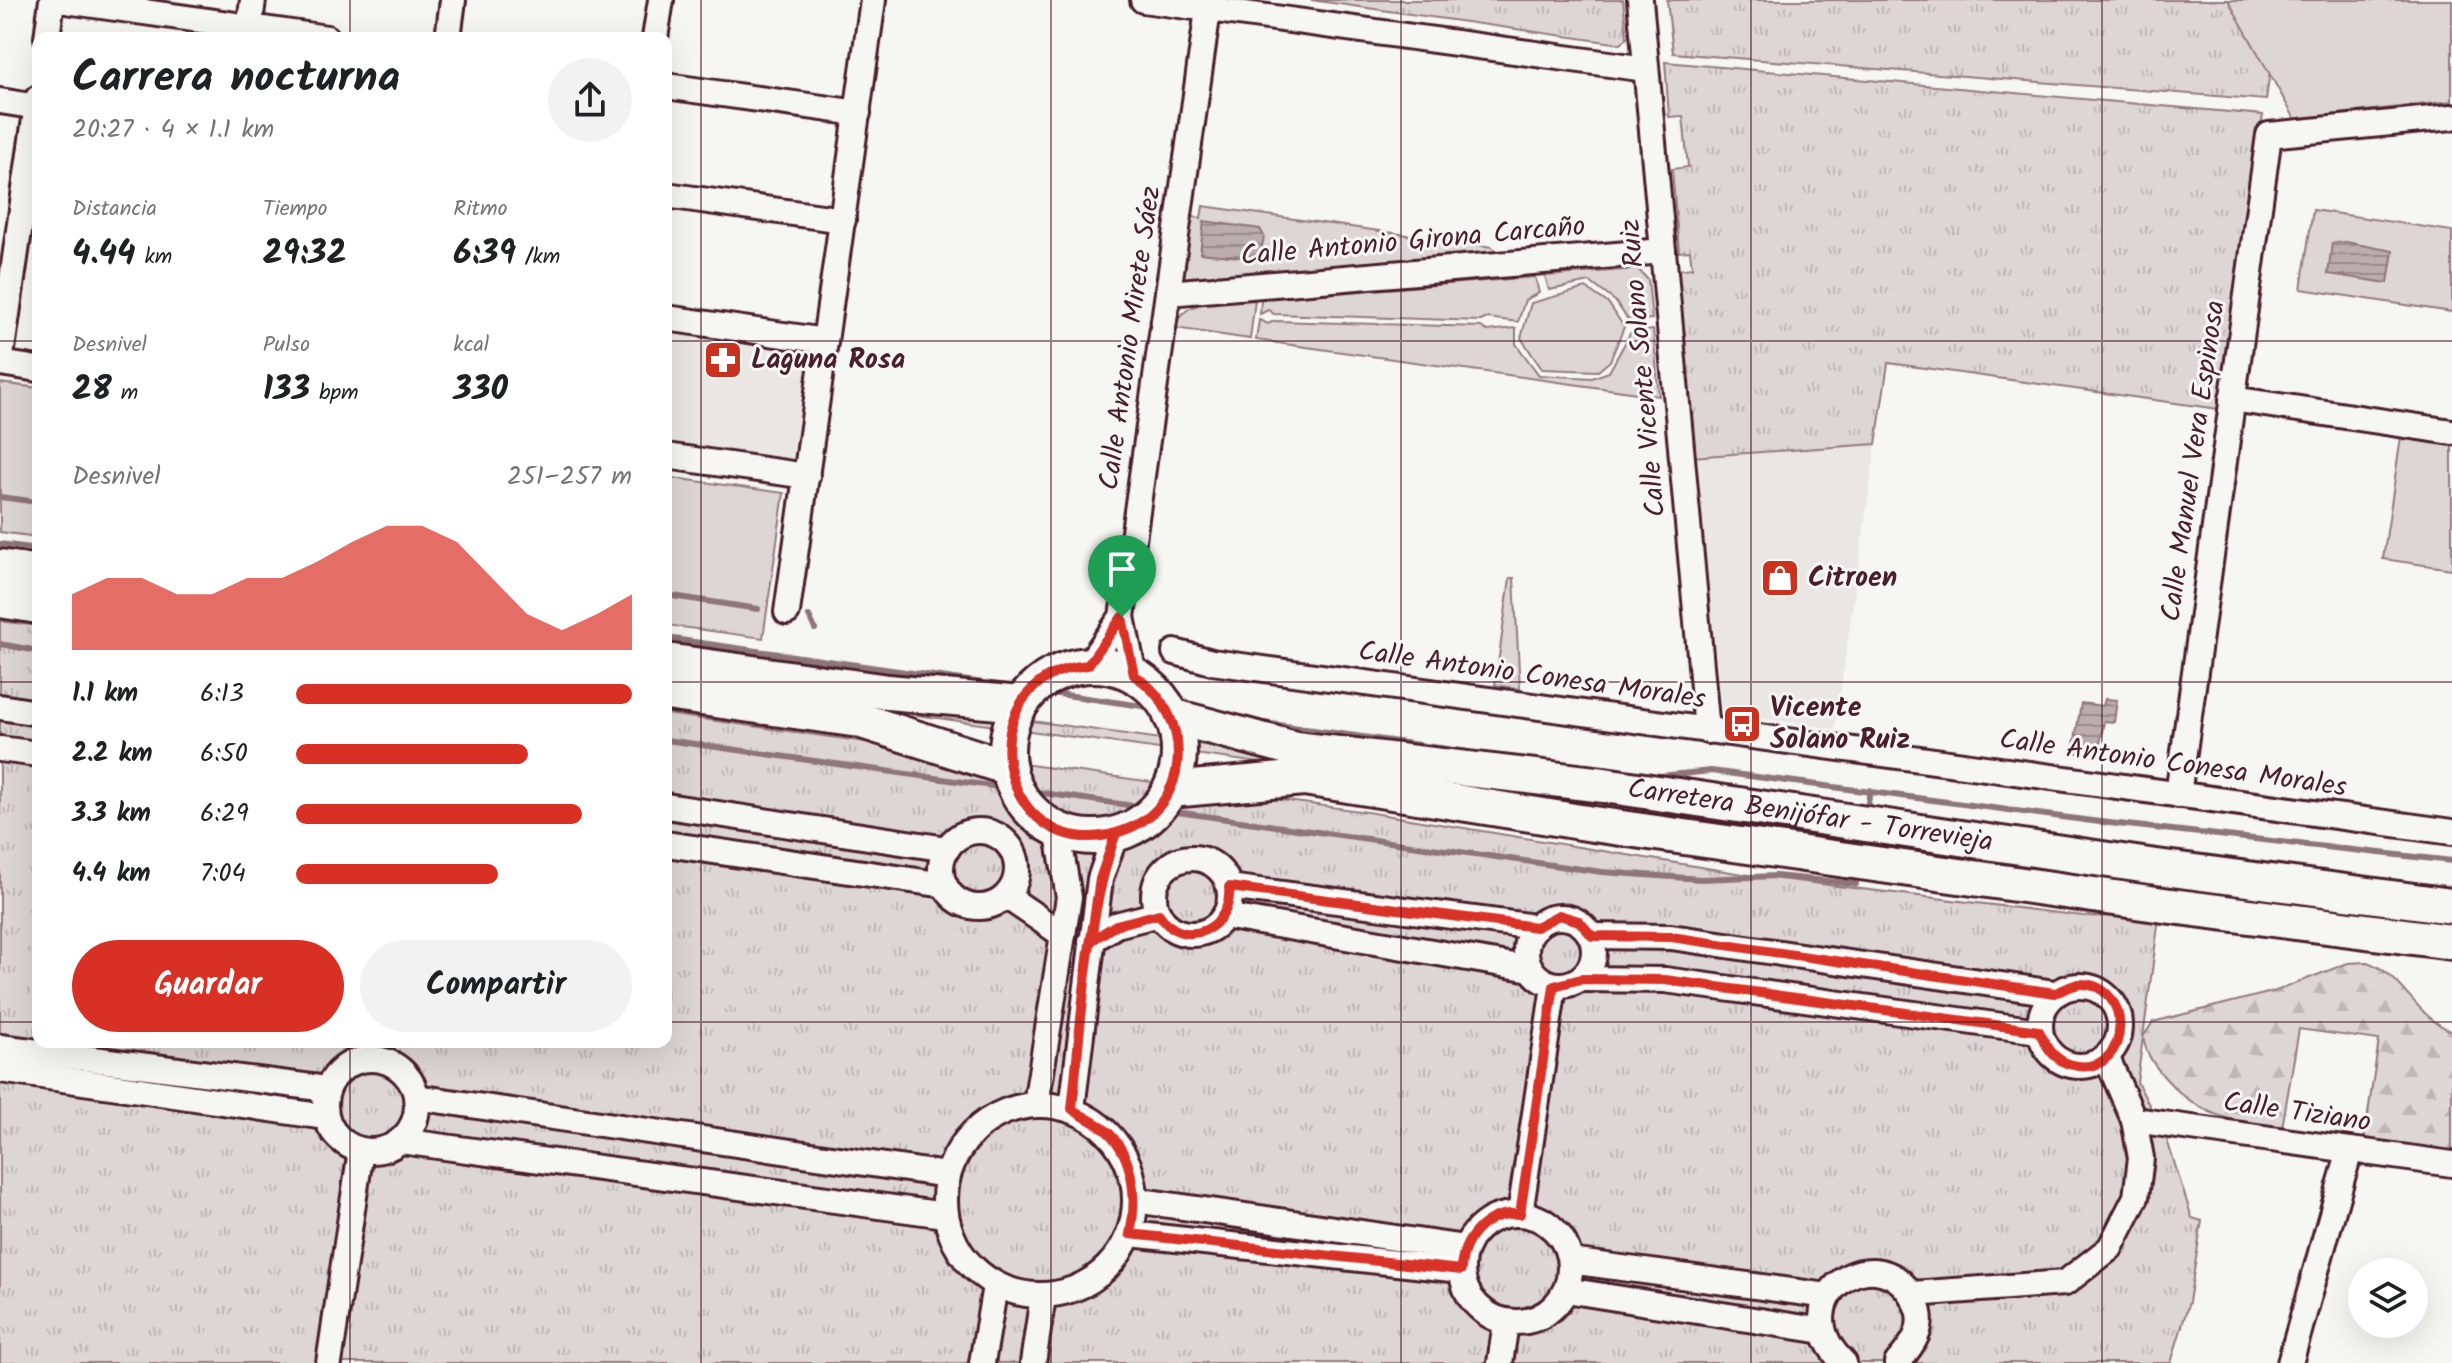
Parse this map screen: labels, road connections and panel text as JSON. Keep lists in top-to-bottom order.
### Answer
{
  "streets": {
    "main road": ["Carretera Benijófar - Torrevieja"],
    "street": [
      "Calle Antonio Girona Carcaño",
      "Calle Antonio Mirete Sáez",
      "Calle Vicente Solano Ruiz",
      "Calle Manuel Vera Espinosa",
      "Calle Antonio Conesa Morales",
      "Calle Tiziano"
    ]
  },
  "crossings": [
    ["Calle Antonio Girona Carcaño", "Calle Antonio Mirete Sáez"],
    ["Calle Antonio Girona Carcaño", "Calle Vicente Solano Ruiz"],
    ["Calle Antonio Mirete Sáez", "Carretera Benijófar - Torrevieja"],
    ["Calle Vicente Solano Ruiz", "Calle Antonio Conesa Morales"],
    ["Calle Manuel Vera Espinosa", "Calle Antonio Conesa Morales"]
  ],
  "places": {
    "pharmacy": ["Laguna Rosa"],
    "shop": ["Citroen"],
    "bus stop": ["Vicente Solano Ruiz"]
  },
  "page": {
    "heading": ["Carrera nocturna", "20:27 · 4 × 1.1 km"],
    "stats": [
      ["Distancia", "4.44 km"],
      ["Tiempo", "29:32"],
      ["Ritmo", "6:39 /km"],
      ["Desnivel", "28 m"],
      ["Pulso", "133 bpm"],
      ["kcal", "330"]
    ],
    "chart": ["Desnivel", "251–257 m"],
    "list": [
      {
        "name": "1.1 km",
        "note": "6:13"
      },
      {
        "name": "2.2 km",
        "note": "6:50"
      },
      {
        "name": "3.3 km",
        "note": "6:29"
      },
      {
        "name": "4.4 km",
        "note": "7:04"
      }
    ],
    "buttons": ["Guardar", "Compartir"]
  }
}
